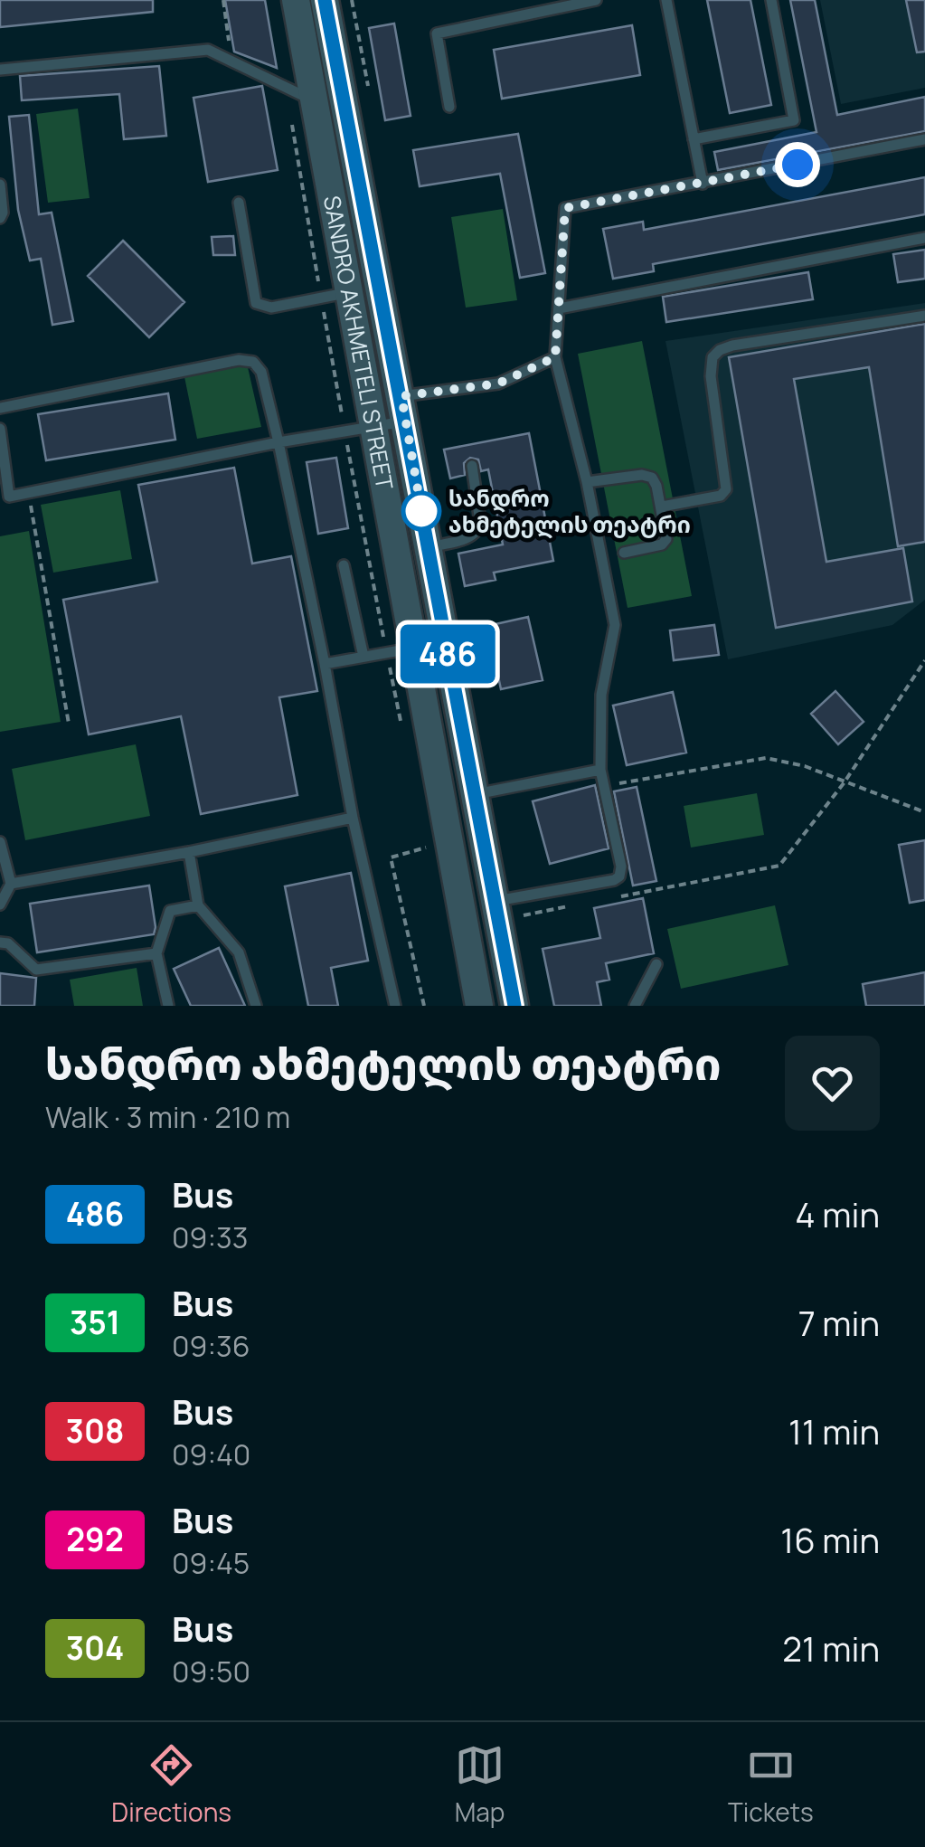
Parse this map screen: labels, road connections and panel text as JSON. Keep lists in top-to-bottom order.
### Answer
{
  "streets": {
    "main road": ["SANDRO AKHMETELI STREET"]
  },
  "places": ["სანდრო ახმეტელის თეატრი"],
  "lines": ["bus line 486"],
  "page": {
    "on_map": "486",
    "heading": ["სანდრო ახმეტელის თეატრი", "Walk · 3 min · 210 m"],
    "list": [
      {
        "mark": "486",
        "name": "Bus",
        "note": "09:33",
        "value": "4 min"
      },
      {
        "mark": "351",
        "name": "Bus",
        "note": "09:36",
        "value": "7 min"
      },
      {
        "mark": "308",
        "name": "Bus",
        "note": "09:40",
        "value": "11 min"
      },
      {
        "mark": "292",
        "name": "Bus",
        "note": "09:45",
        "value": "16 min"
      },
      {
        "mark": "304",
        "name": "Bus",
        "note": "09:50",
        "value": "21 min"
      }
    ],
    "tabs": ["Directions", "Map", "Tickets"]
  }
}
